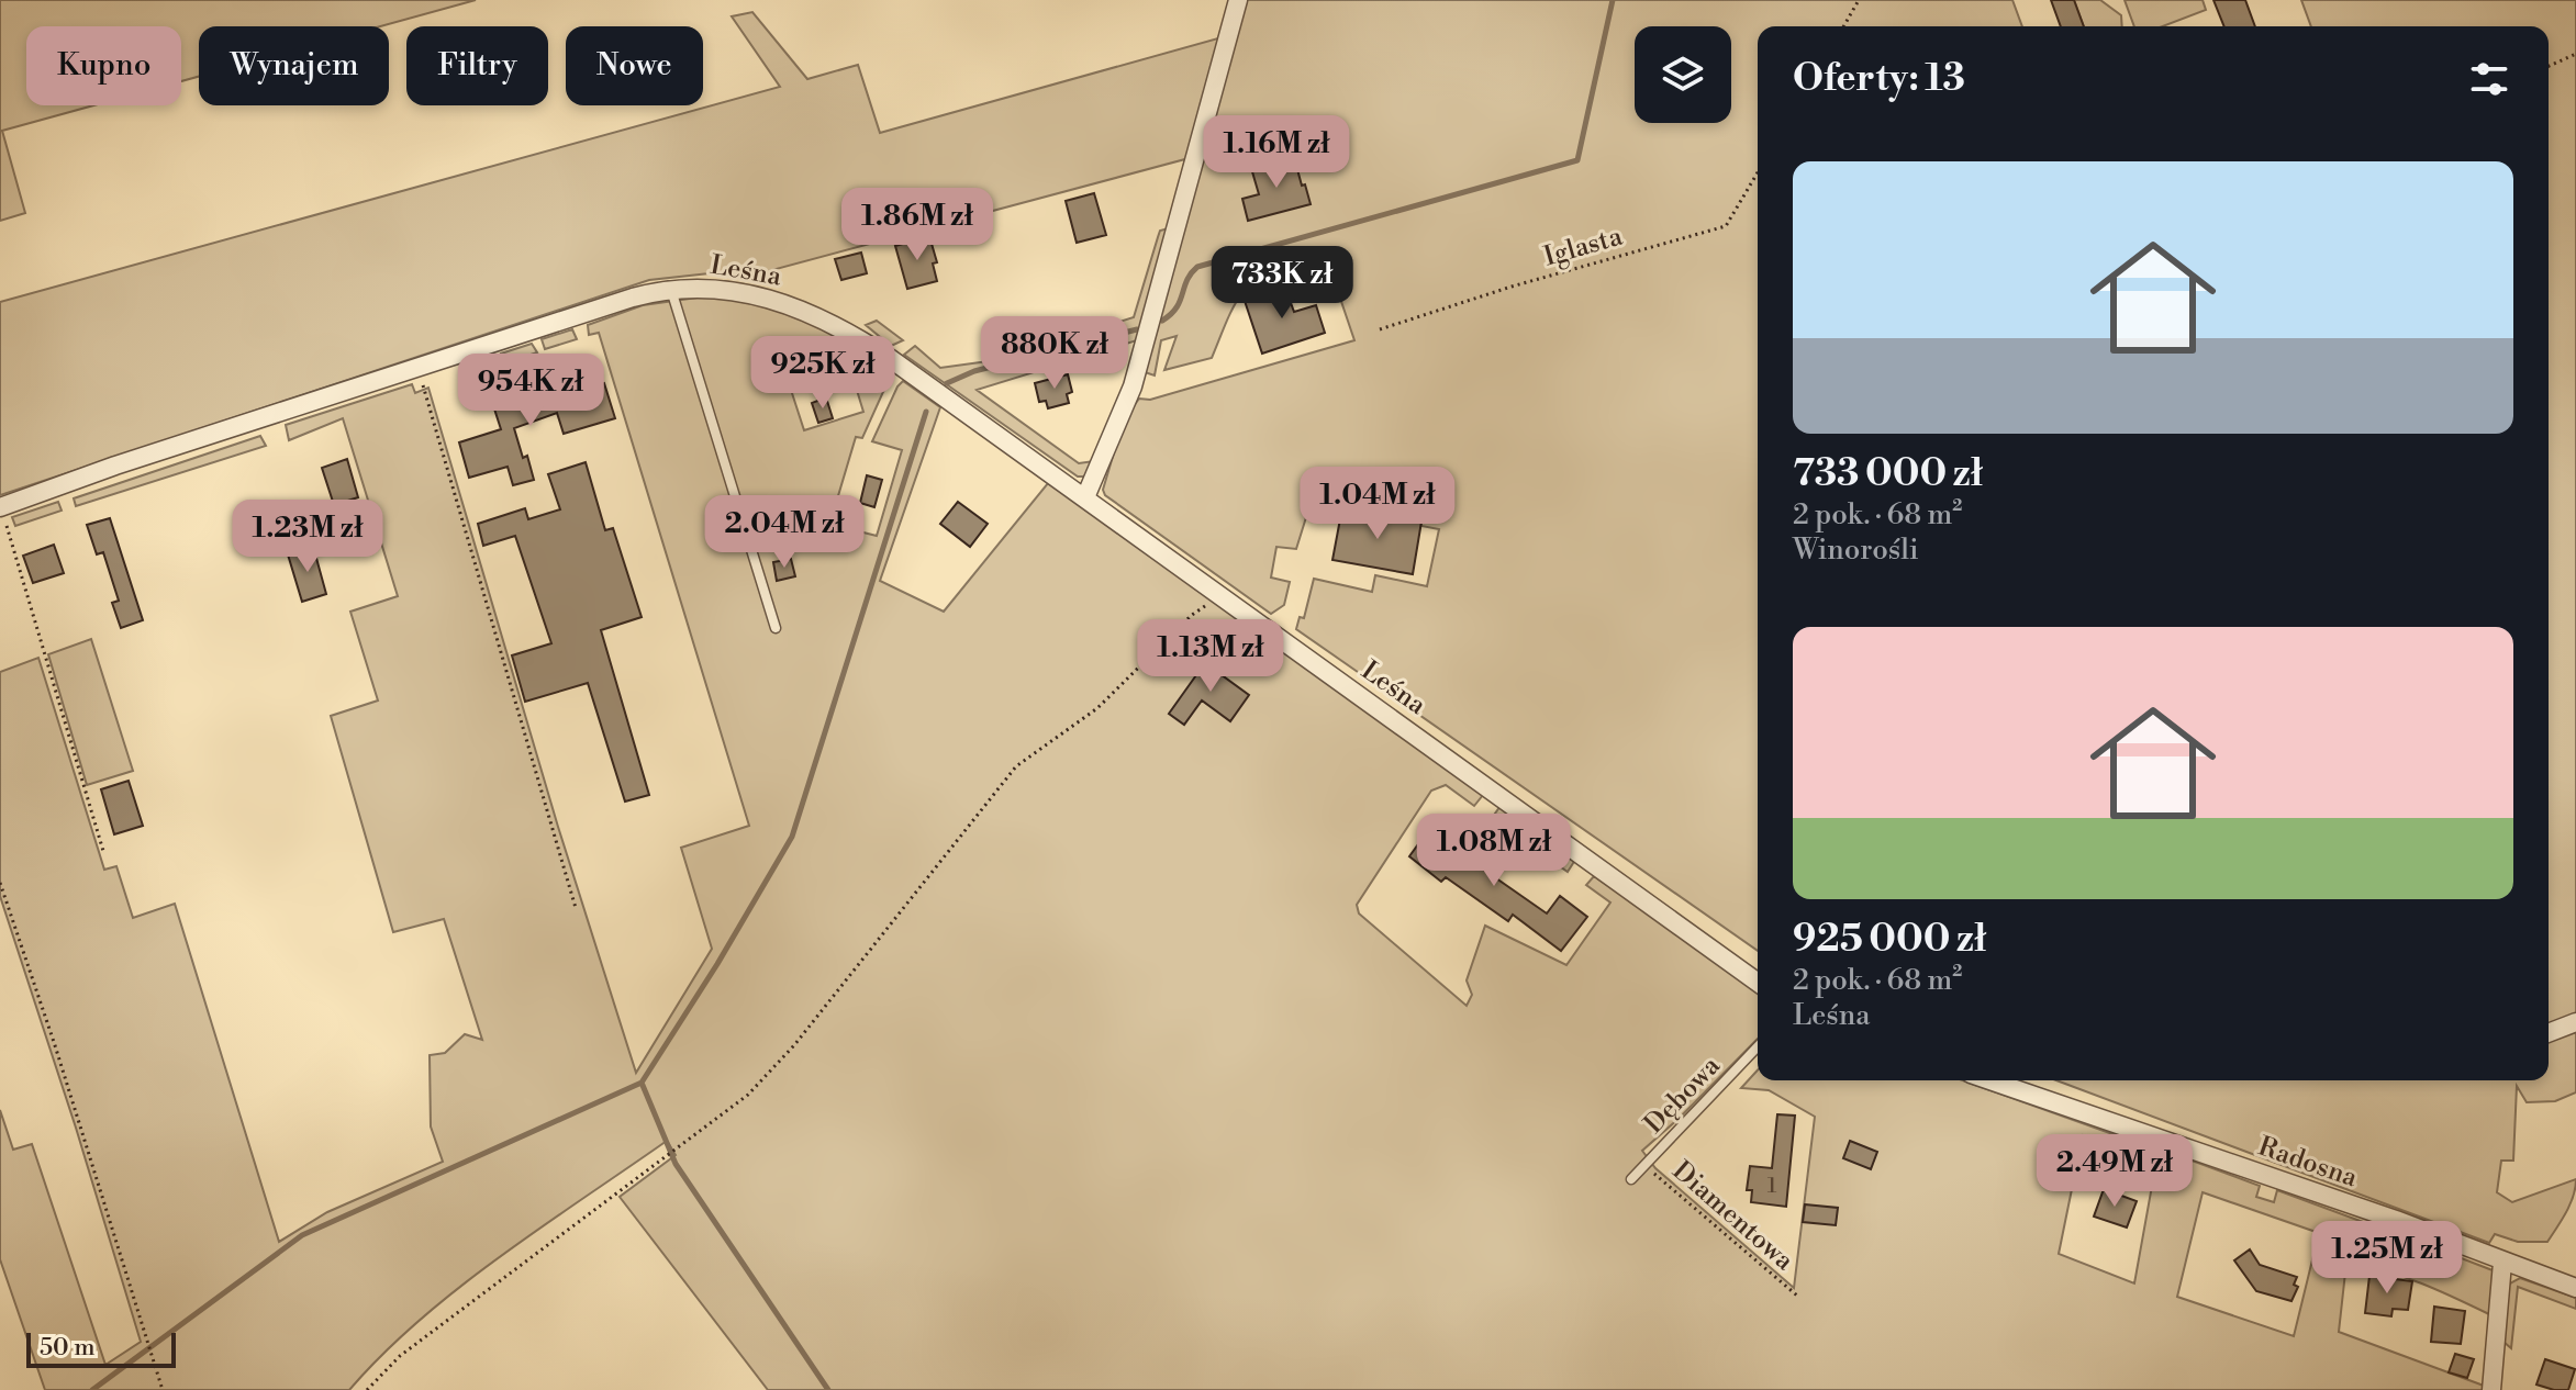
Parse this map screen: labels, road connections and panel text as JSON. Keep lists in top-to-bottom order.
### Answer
{
  "streets": {
    "street": ["Leśna", "Radosna"],
    "lane": ["Dębowa"],
    "path": ["Iglasta", "Diamentowa"]
  },
  "crossings": [
    ["Dębowa", "Diamentowa"]
  ],
  "house_numbers": ["1"],
  "scale_bar": "50 m",
  "page": {
    "chip": [
      "Kupno",
      "Wynajem",
      "Filtry",
      "Nowe"
    ],
    "heading": "Oferty: 13",
    "price": [
      "1.16M zł",
      "1.86M zł",
      "733K zł",
      "880K zł",
      "925K zł",
      "954K zł",
      "1.04M zł",
      "2.04M zł",
      "1.23M zł",
      "1.13M zł",
      "1.08M zł",
      "2.49M zł",
      "1.25M zł"
    ],
    "list": [
      {
        "name": "733 000 zł",
        "note": "2 pok. · 68 m² · Winorośli"
      },
      {
        "name": "925 000 zł",
        "note": "2 pok. · 68 m² · Leśna"
      }
    ],
    "scale": "50 m"
  }
}
